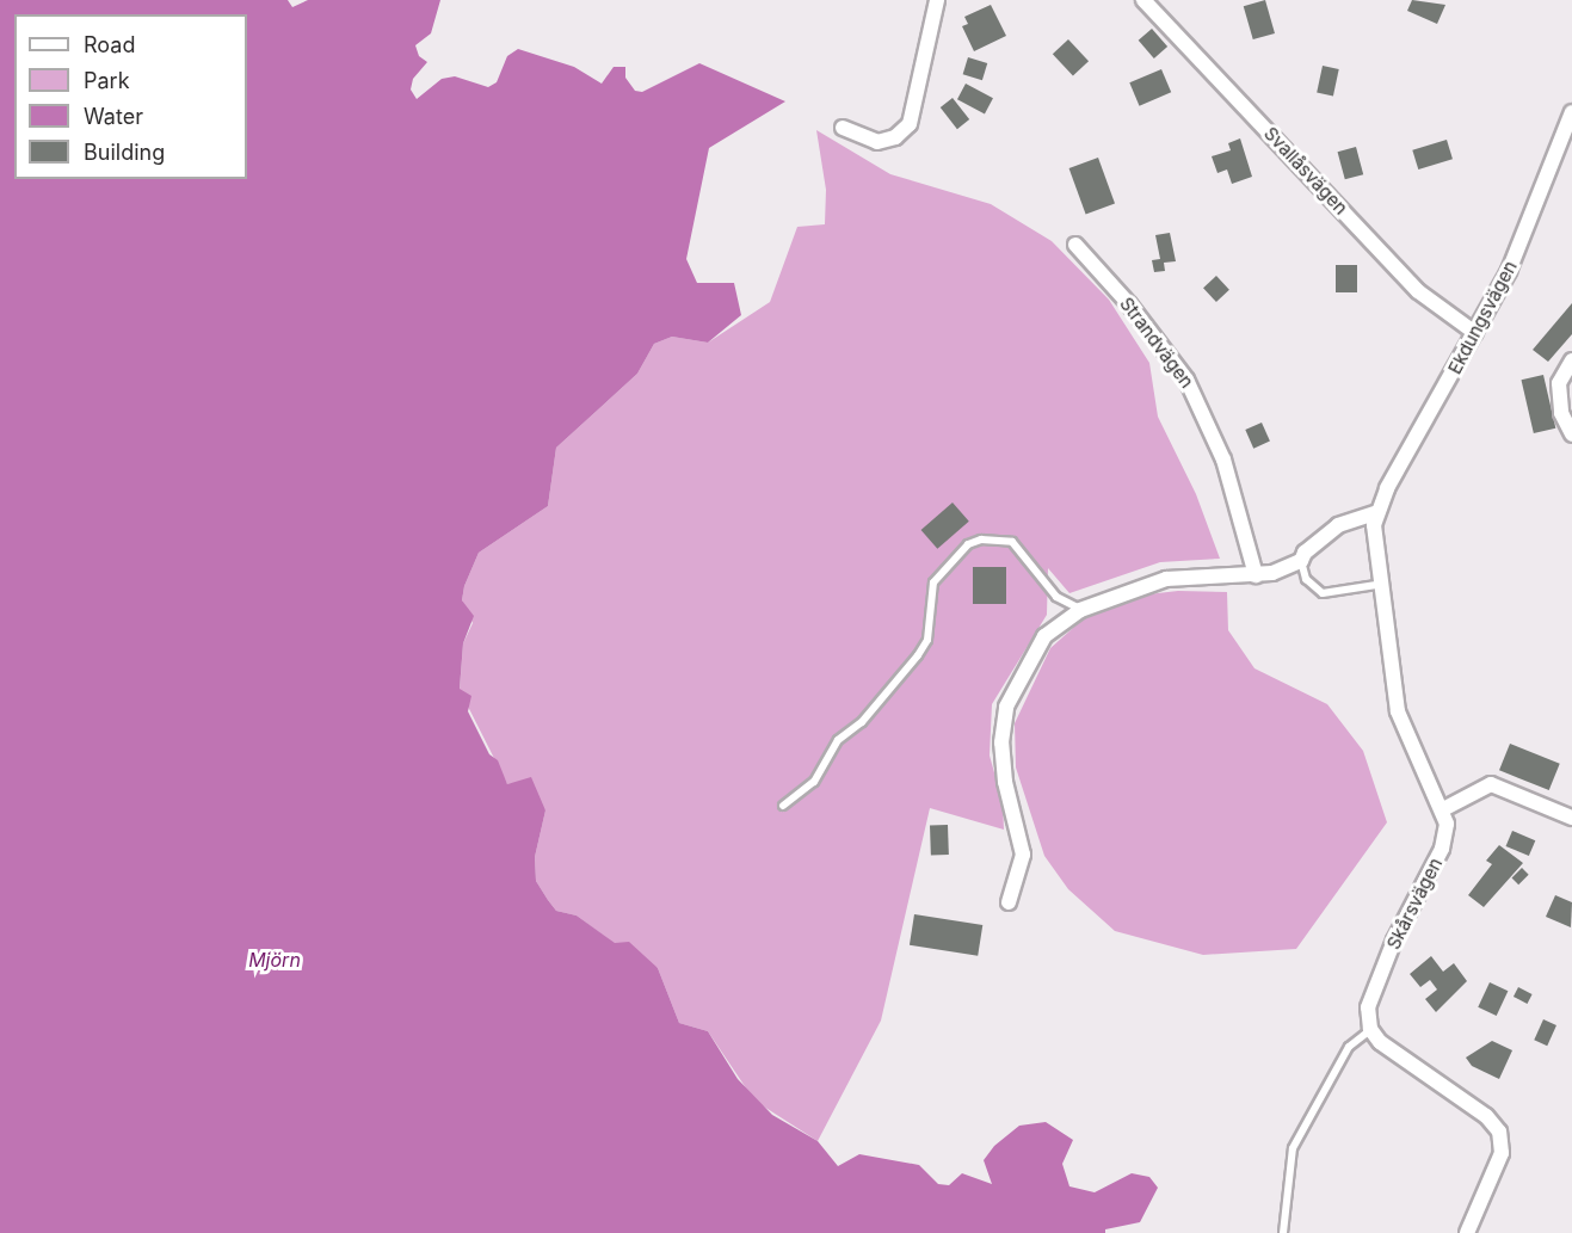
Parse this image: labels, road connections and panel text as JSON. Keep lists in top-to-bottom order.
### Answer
{
  "streets": {
    "street": [
      "Svallåsvägen",
      "Ekdungsvägen",
      "Strandvägen",
      "Skårsvägen"
    ]
  },
  "crossings": [
    ["Svallåsvägen", "Ekdungsvägen"],
    ["Ekdungsvägen", "Skårsvägen"]
  ],
  "water": ["Mjörn"],
  "legend": [
    "Road",
    "Park",
    "Water",
    "Building"
  ]
}
